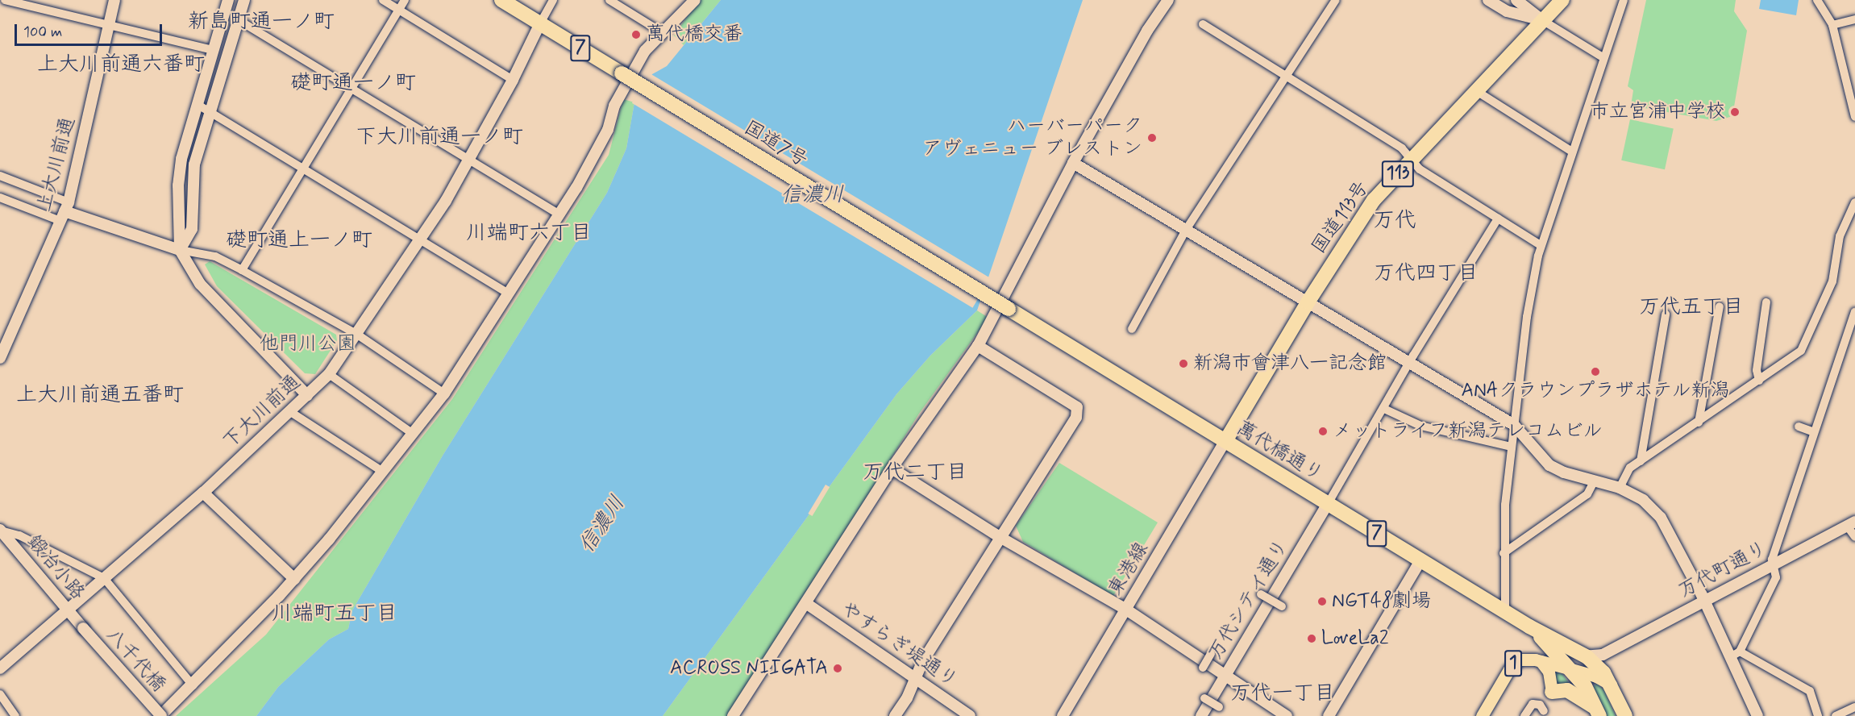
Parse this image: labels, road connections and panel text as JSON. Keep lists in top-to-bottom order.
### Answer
{
  "streets": {
    "highway": [
      "7",
      "国道7号",
      "113",
      "国道113号",
      "萬代橋通り"
    ],
    "main road": ["1"],
    "street": [
      "上大川前通",
      "下大川前通",
      "鍛冶小路",
      "東港線",
      "万代町通り",
      "万代シテイ通り",
      "やすらぎ堤通り",
      "八千代橋"
    ]
  },
  "crossings": [
    ["7", "国道7号"],
    ["7", "下大川前通"],
    ["7", "萬代橋通り"],
    ["7", "万代町通り"],
    ["7", "1"],
    ["国道7号", "下大川前通"],
    ["国道7号", "萬代橋通り"],
    ["国道113号", "萬代橋通り"],
    ["国道113号", "東港線"],
    ["下大川前通", "鍛冶小路"],
    ["萬代橋通り", "東港線"],
    ["萬代橋通り", "万代町通り"],
    ["萬代橋通り", "万代シテイ通り"],
    ["萬代橋通り", "1"],
    ["鍛冶小路", "八千代橋"]
  ],
  "districts": [
    "新島町通一ノ町",
    "上大川前通六番町",
    "礎町通一ノ町",
    "下大川前通一ノ町",
    "万代",
    "川端町六丁目",
    "礎町通上一ノ町",
    "万代四丁目",
    "万代五丁目",
    "上大川前通五番町",
    "万代二丁目",
    "川端町五丁目",
    "万代一丁目"
  ],
  "water": ["信濃川"],
  "parks": ["他門川公園"],
  "places": [
    "萬代橋交番",
    "市立宮浦中学校",
    "ハーバーパーク アヴェニュー ブレストン",
    "新潟市會津八一記念館",
    "ANAクラウンプラザホテル新潟",
    "メットライフ新潟テレコムビル",
    "NGT48劇場",
    "LoveLa2",
    "ACROSS NIIGATA"
  ],
  "scale_bar": "100 m"
}
